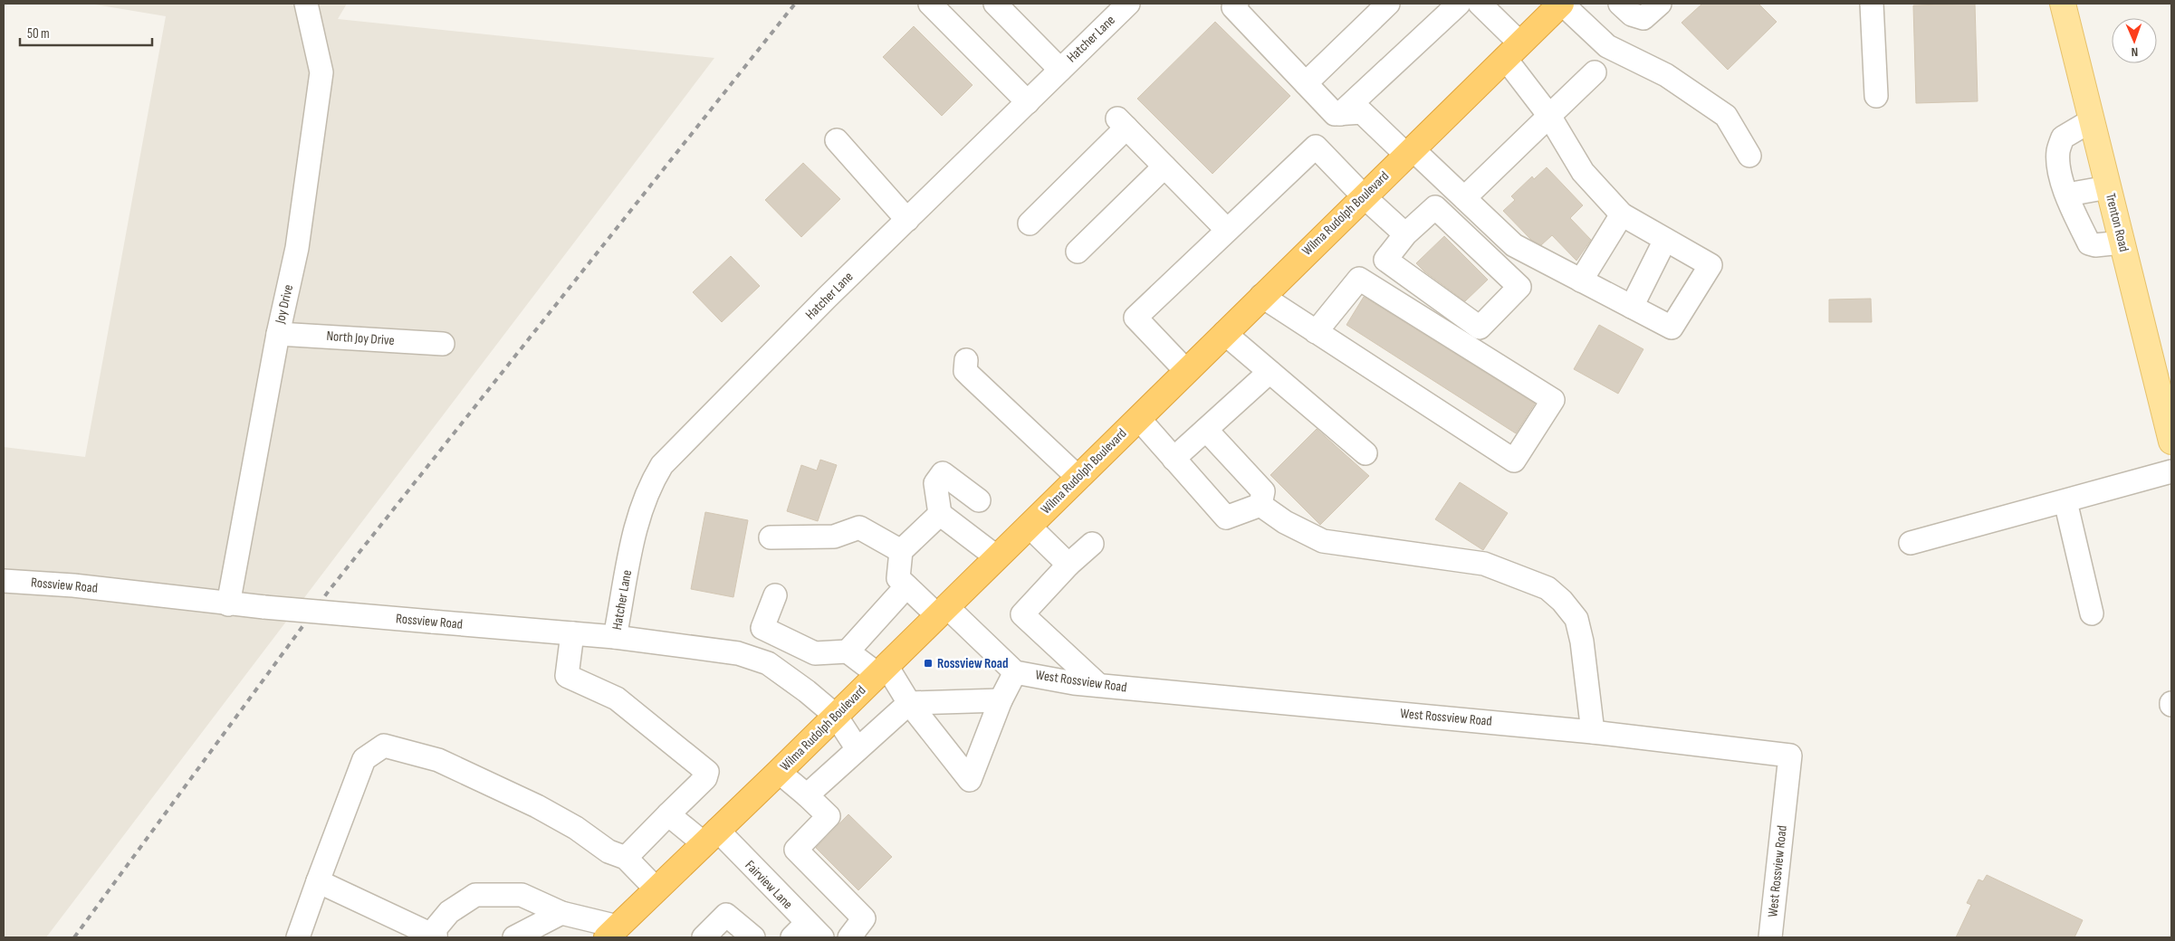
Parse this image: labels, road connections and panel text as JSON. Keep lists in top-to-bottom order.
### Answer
{
  "streets": {
    "highway": ["Wilma Rudolph Boulevard"],
    "main road": ["Trenton Road"],
    "street": [
      "Hatcher Lane",
      "Joy Drive",
      "North Joy Drive",
      "Rossview Road",
      "West Rossview Road",
      "Fairview Lane"
    ]
  },
  "crossings": [
    ["Hatcher Lane", "Rossview Road"],
    ["Wilma Rudolph Boulevard", "Rossview Road"],
    ["Wilma Rudolph Boulevard", "Fairview Lane"],
    ["Joy Drive", "North Joy Drive"],
    ["Joy Drive", "Rossview Road"]
  ],
  "places": {
    "transit": ["Rossview Road"]
  },
  "scale_bar": "50 m",
  "north": "bottom"
}
